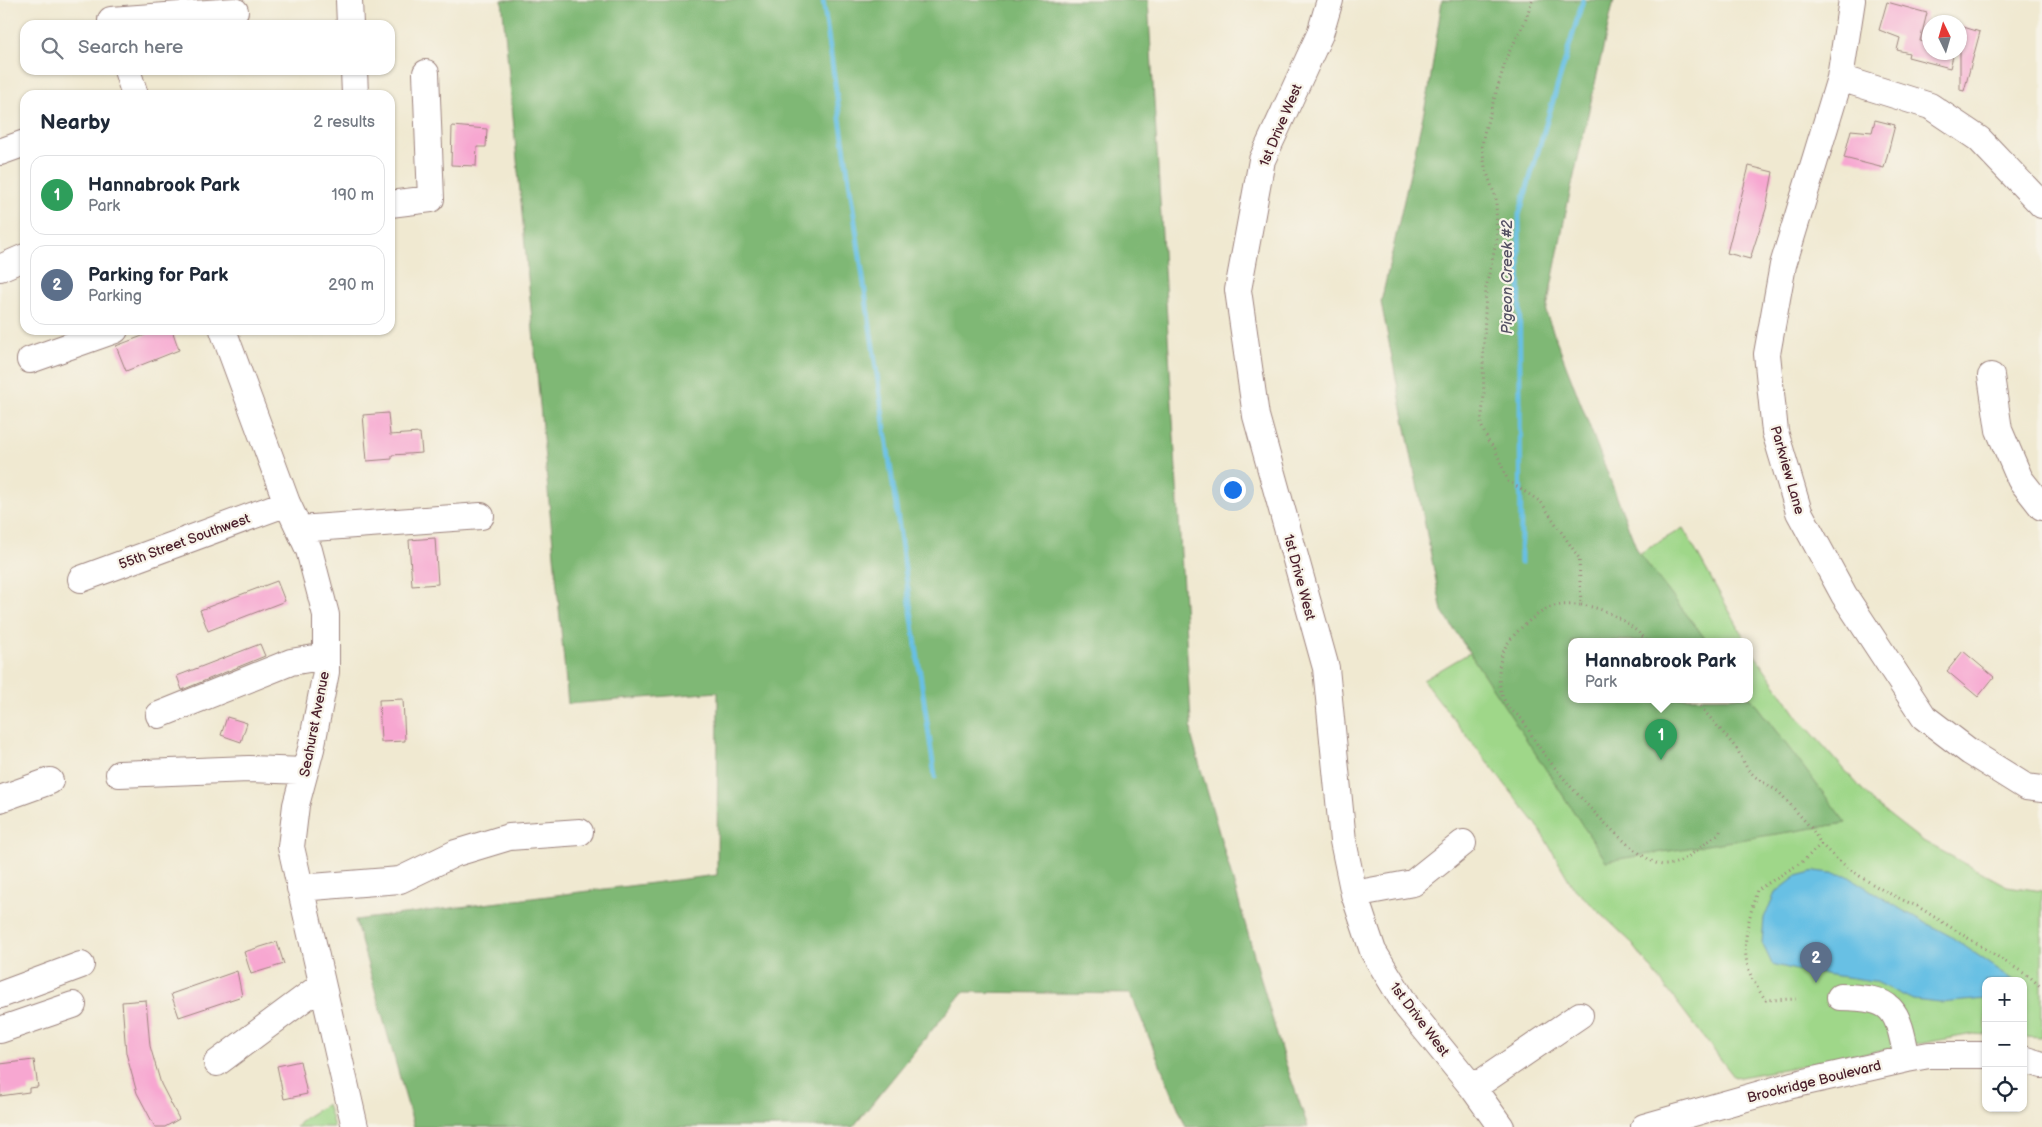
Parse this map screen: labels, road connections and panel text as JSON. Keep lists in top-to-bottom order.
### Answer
{
  "streets": {
    "street": [
      "1st Drive West",
      "Parkview Lane",
      "55th Street Southwest",
      "Seahurst Avenue",
      "Brookridge Boulevard"
    ]
  },
  "crossings": [
    ["55th Street Southwest", "Seahurst Avenue"]
  ],
  "water": ["Pigeon Creek #2"],
  "north": "top",
  "page": {
    "search": "Search here",
    "heading": ["Nearby", "2 results"],
    "list": [
      {
        "mark": "1",
        "name": "Hannabrook Park",
        "note": "Park",
        "value": "190 m"
      },
      {
        "mark": "2",
        "name": "Parking for Park",
        "note": "Parking",
        "value": "290 m"
      }
    ],
    "popup": ["Hannabrook Park", "Park"],
    "pins": ["1", "2"],
    "map_buttons": ["+", "−"]
  }
}
